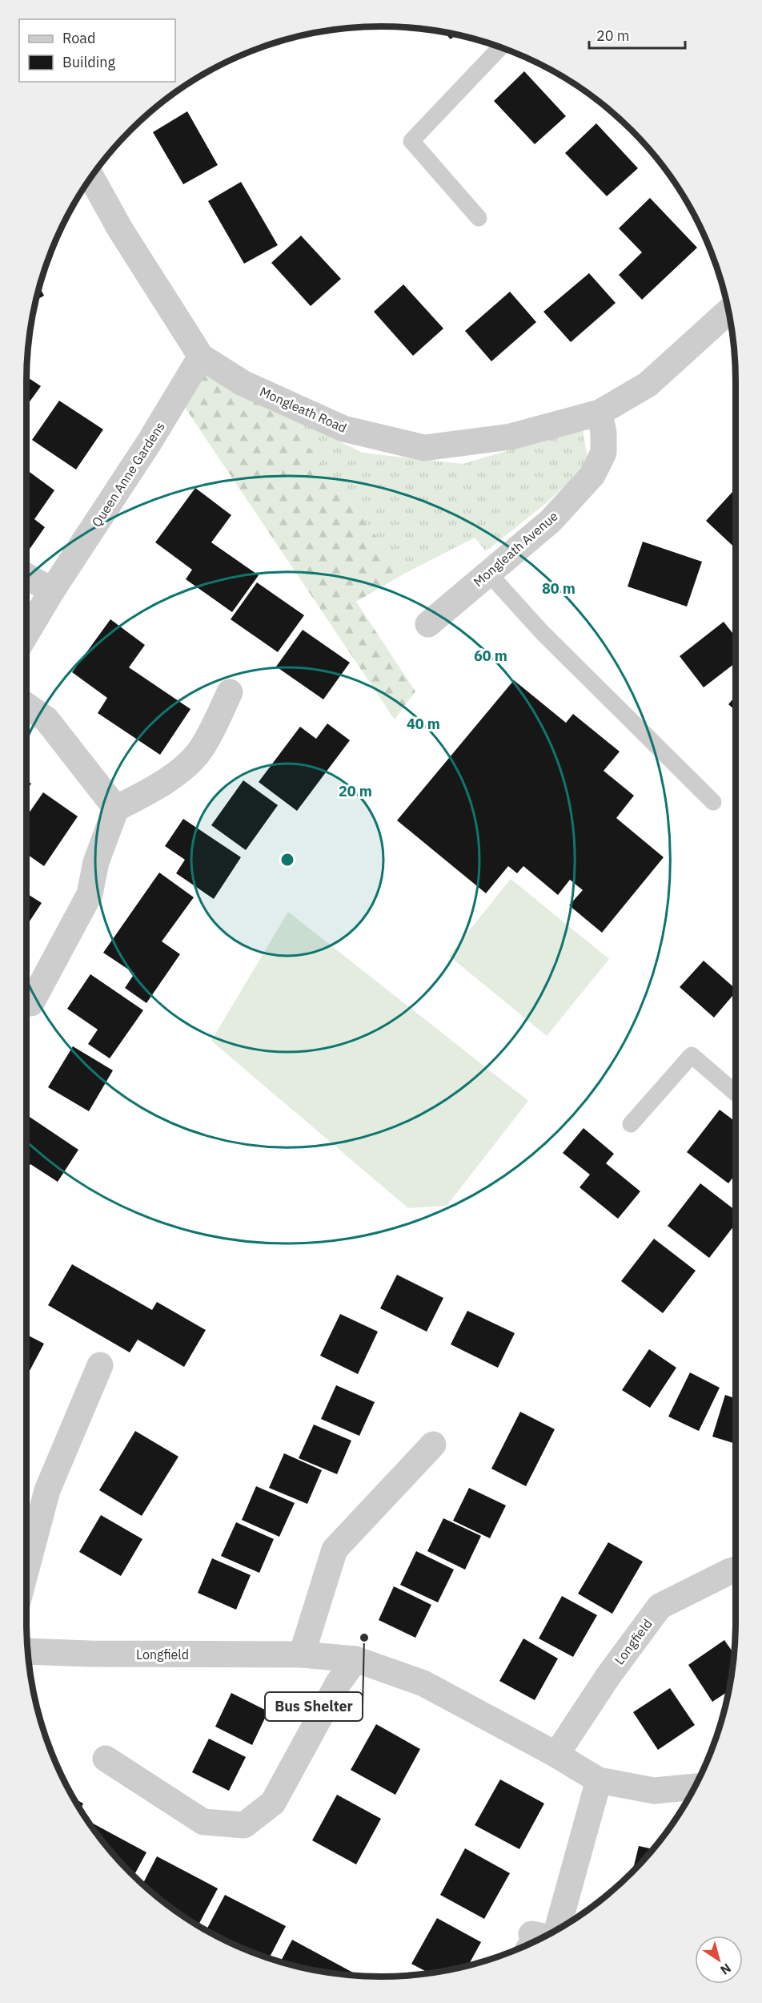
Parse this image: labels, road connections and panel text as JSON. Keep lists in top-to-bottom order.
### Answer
{
  "streets": {
    "street": [
      "Mongleath Road",
      "Queen Anne Gardens",
      "Mongleath Avenue",
      "Longfield"
    ]
  },
  "crossings": [
    ["Mongleath Road", "Queen Anne Gardens"],
    ["Mongleath Road", "Mongleath Avenue"]
  ],
  "places": ["Bus Shelter"],
  "legend": ["Road", "Building"],
  "scale_bar": "20 m",
  "north": "bottom right",
  "rings": [
    "80 m",
    "60 m",
    "40 m",
    "20 m"
  ]
}
